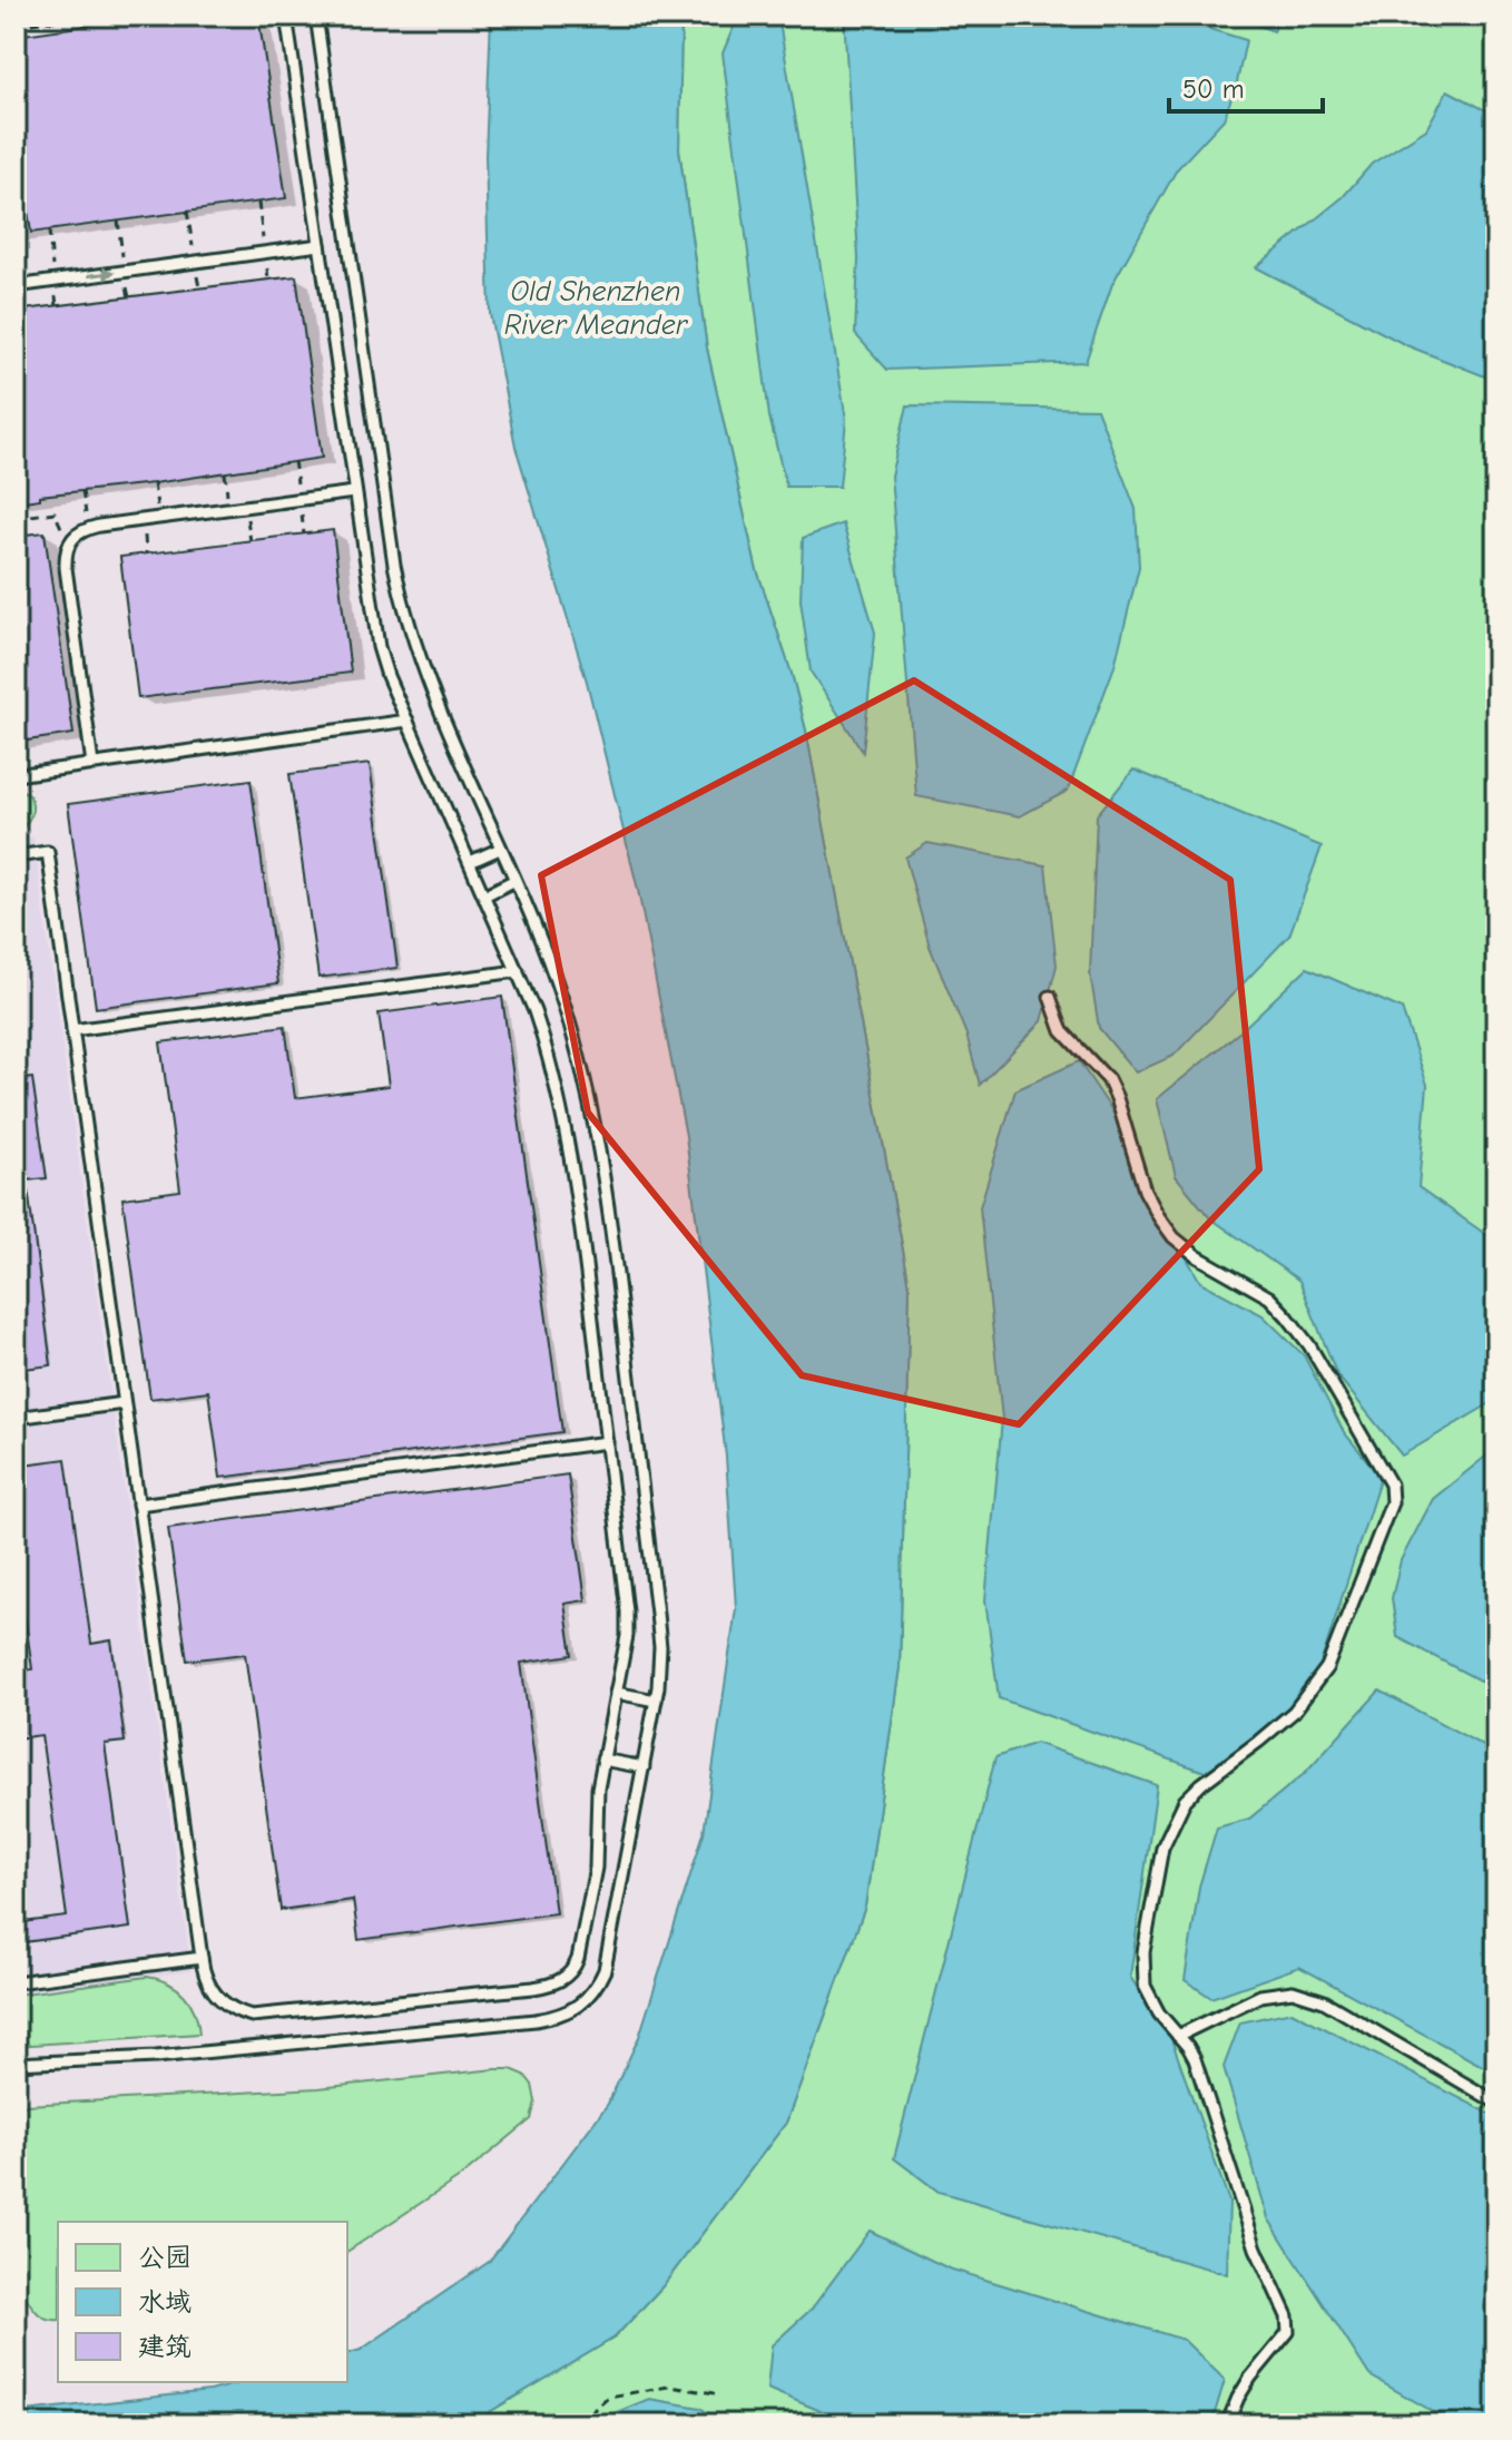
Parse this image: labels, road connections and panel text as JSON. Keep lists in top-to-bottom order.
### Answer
{
  "water": ["Old Shenzhen River Meander"],
  "legend": ["公园", "水域", "建筑"],
  "scale_bar": "50 m"
}
